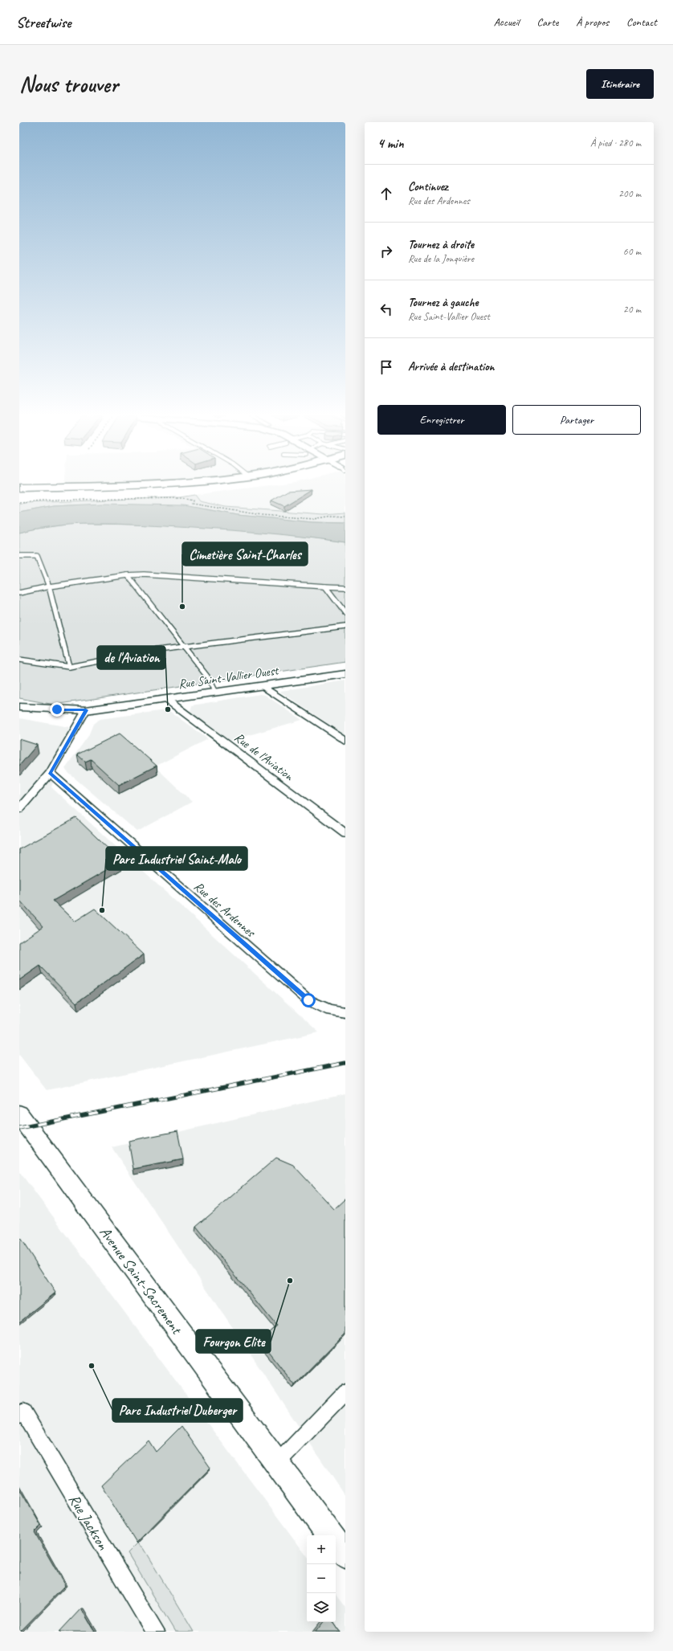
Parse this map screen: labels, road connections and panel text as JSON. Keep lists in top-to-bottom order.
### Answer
{
  "streets": {
    "main road": ["Avenue Saint-Sacrement"],
    "street": [
      "Rue Saint-Vallier Ouest",
      "Rue de l'Aviation",
      "Rue des Ardennes",
      "Rue Jackson"
    ]
  },
  "crossings": [
    ["Rue Saint-Vallier Ouest", "Rue de l'Aviation"]
  ],
  "places": [
    "Cimetière Saint-Charles",
    "de l'Aviation",
    "Parc Industriel Saint-Malo",
    "Fourgon Elite",
    "Parc Industriel Duberger"
  ],
  "page": {
    "header": "Streetwise",
    "nav": [
      "Accueil",
      "Carte",
      "À propos",
      "Contact"
    ],
    "buttons": [
      "Itinéraire",
      ["Enregistrer", "Partager"]
    ],
    "title": "Nous trouver",
    "heading": ["4 min", "À pied · 280 m"],
    "list": [
      ["Continuez", "Rue des Ardennes", "200 m"],
      ["Tournez à droite", "Rue de la Jonquière", "60 m"],
      ["Tournez à gauche", "Rue Saint-Vallier Ouest", "20 m"],
      "Arrivée à destination"
    ],
    "map_buttons": ["+", "−"]
  }
}
